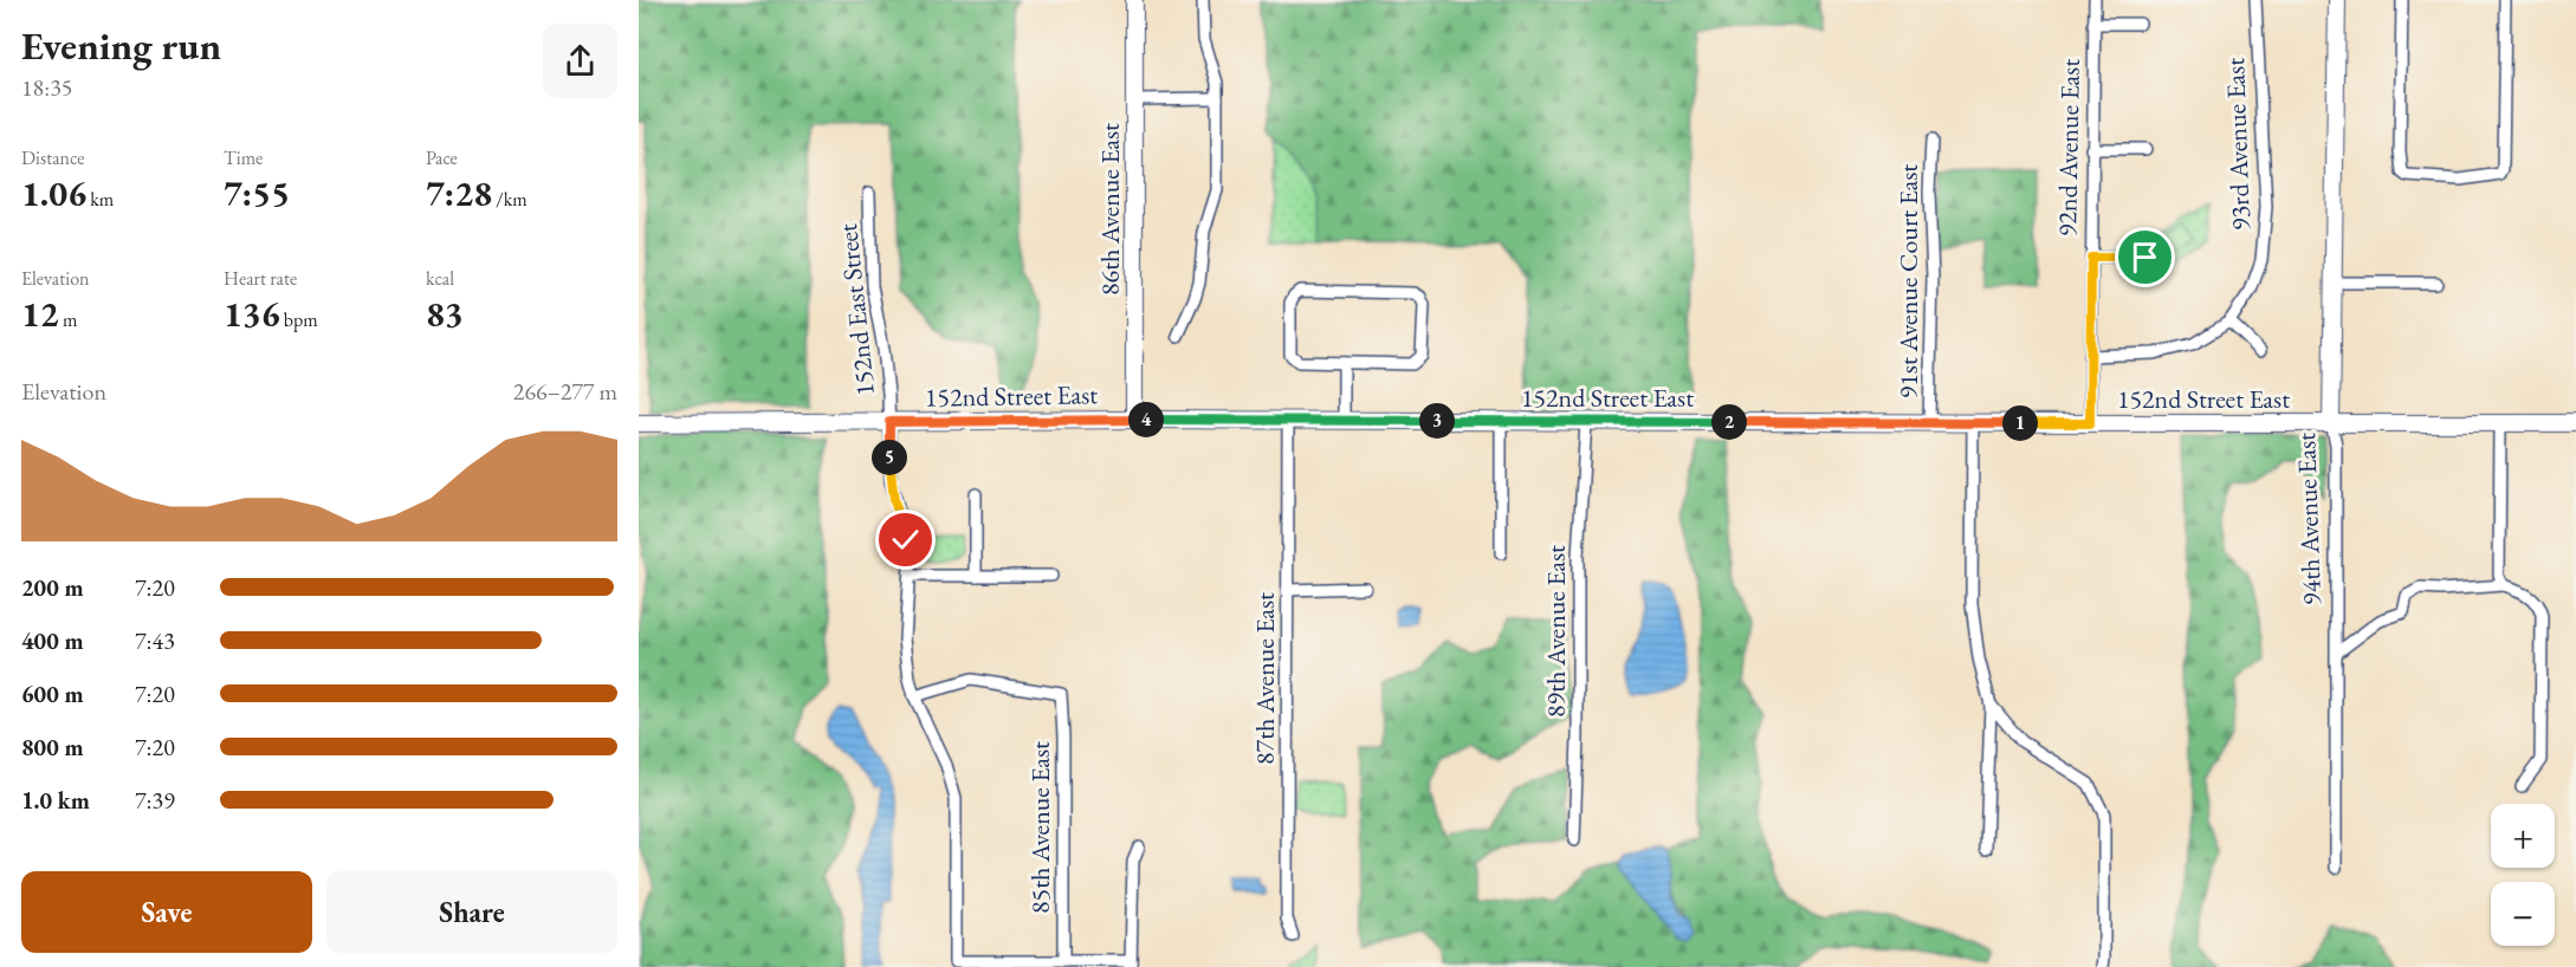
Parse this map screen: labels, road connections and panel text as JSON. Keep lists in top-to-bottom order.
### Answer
{
  "streets": {
    "street": [
      "93rd Avenue East",
      "92nd Avenue East",
      "86th Avenue East",
      "91st Avenue Court East",
      "152nd East Street",
      "152nd Street East",
      "94th Avenue East",
      "89th Avenue East",
      "87th Avenue East",
      "85th Avenue East"
    ]
  },
  "crossings": [
    ["92nd Avenue East", "152nd Street East"],
    ["86th Avenue East", "152nd Street East"],
    ["91st Avenue Court East", "152nd Street East"],
    ["152nd East Street", "152nd Street East"],
    ["152nd East Street", "85th Avenue East"],
    ["152nd Street East", "94th Avenue East"],
    ["152nd Street East", "89th Avenue East"],
    ["152nd Street East", "87th Avenue East"]
  ],
  "page": {
    "heading": ["Evening run", "18:35"],
    "stats": [
      ["Distance", "1.06 km"],
      ["Time", "7:55"],
      ["Pace", "7:28 /km"],
      ["Elevation", "12 m"],
      ["Heart rate", "136 bpm"],
      ["kcal", "83"]
    ],
    "chart": ["Elevation", "266–277 m"],
    "pins": [
      "4",
      "3",
      "2",
      "1",
      "5"
    ],
    "list": [
      {
        "name": "200 m",
        "note": "7:20"
      },
      {
        "name": "400 m",
        "note": "7:43"
      },
      {
        "name": "600 m",
        "note": "7:20"
      },
      {
        "name": "800 m",
        "note": "7:20"
      },
      {
        "name": "1.0 km",
        "note": "7:39"
      }
    ],
    "map_buttons": ["+", "−"],
    "buttons": ["Save", "Share"]
  }
}
